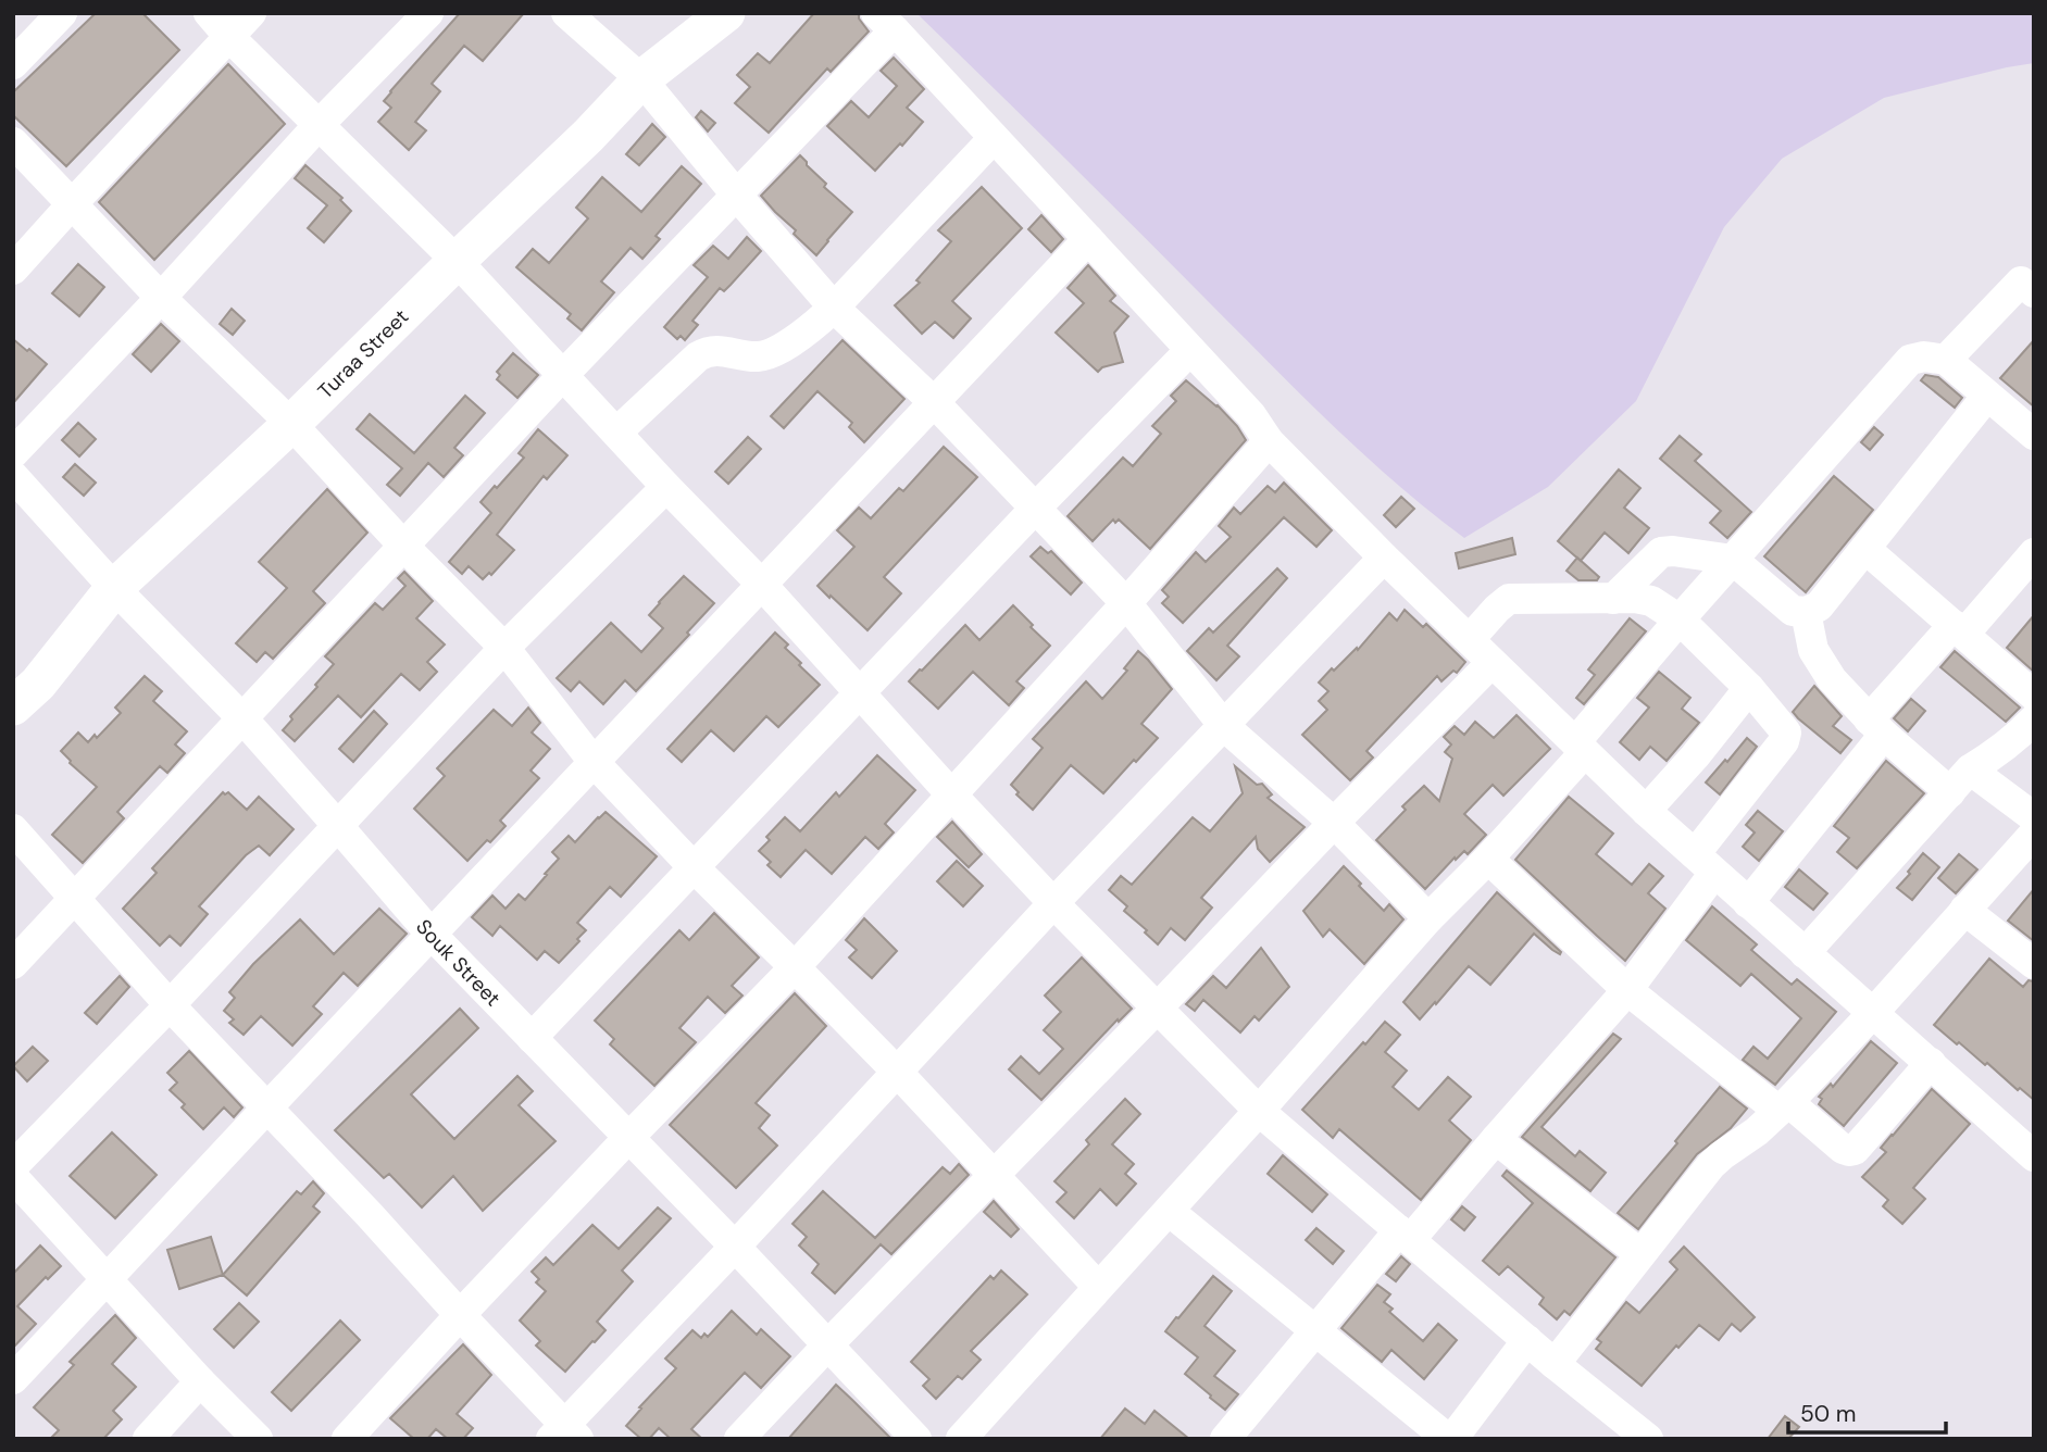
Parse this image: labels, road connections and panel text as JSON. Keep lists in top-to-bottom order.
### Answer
{
  "streets": {
    "main road": ["Turaa Street"],
    "street": ["Souk Street"]
  },
  "crossings": [
    ["Turaa Street", "Souk Street"]
  ],
  "scale_bar": "50 m"
}
